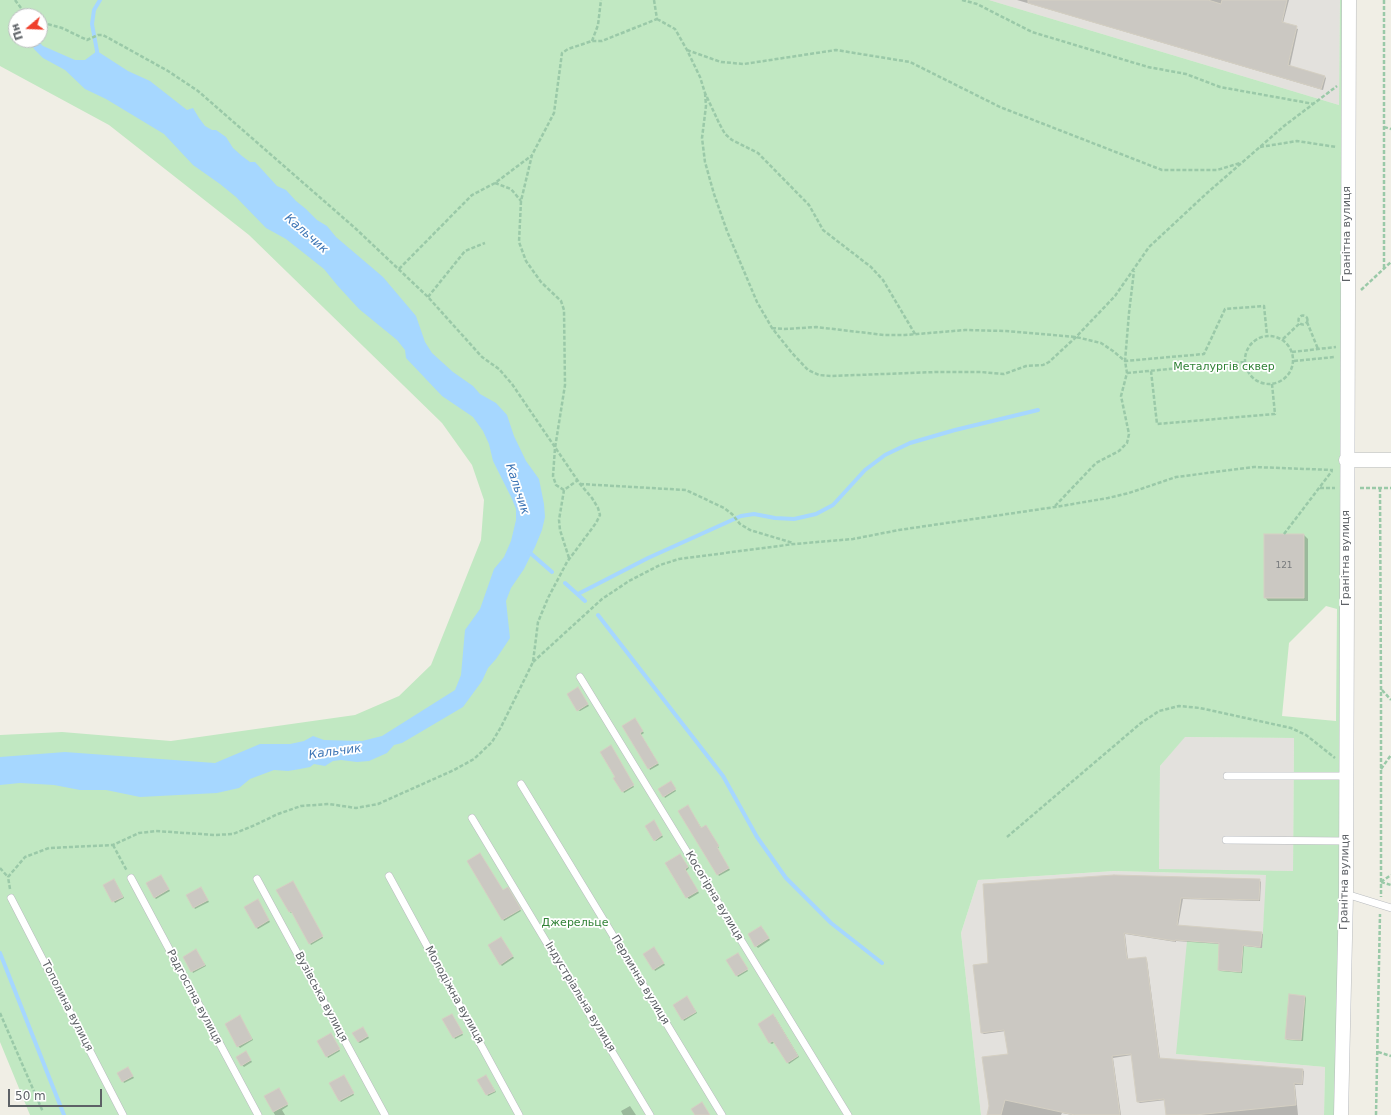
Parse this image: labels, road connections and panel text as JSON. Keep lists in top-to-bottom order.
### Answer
{
  "streets": {
    "street": ["Гранітна вулиця"],
    "lane": [
      "Косогірна вулиця",
      "Перлинна вулиця",
      "Молодіжна вулиця",
      "Радгоспна вулиця",
      "Вузівська вулиця",
      "Індустріальна вулиця",
      "Тополина вулиця"
    ]
  },
  "water": ["Кальчик"],
  "parks": ["Металургів сквер", "Джерельце"],
  "house_numbers": ["121"],
  "scale_bar": "50 m",
  "north": "left"
}
